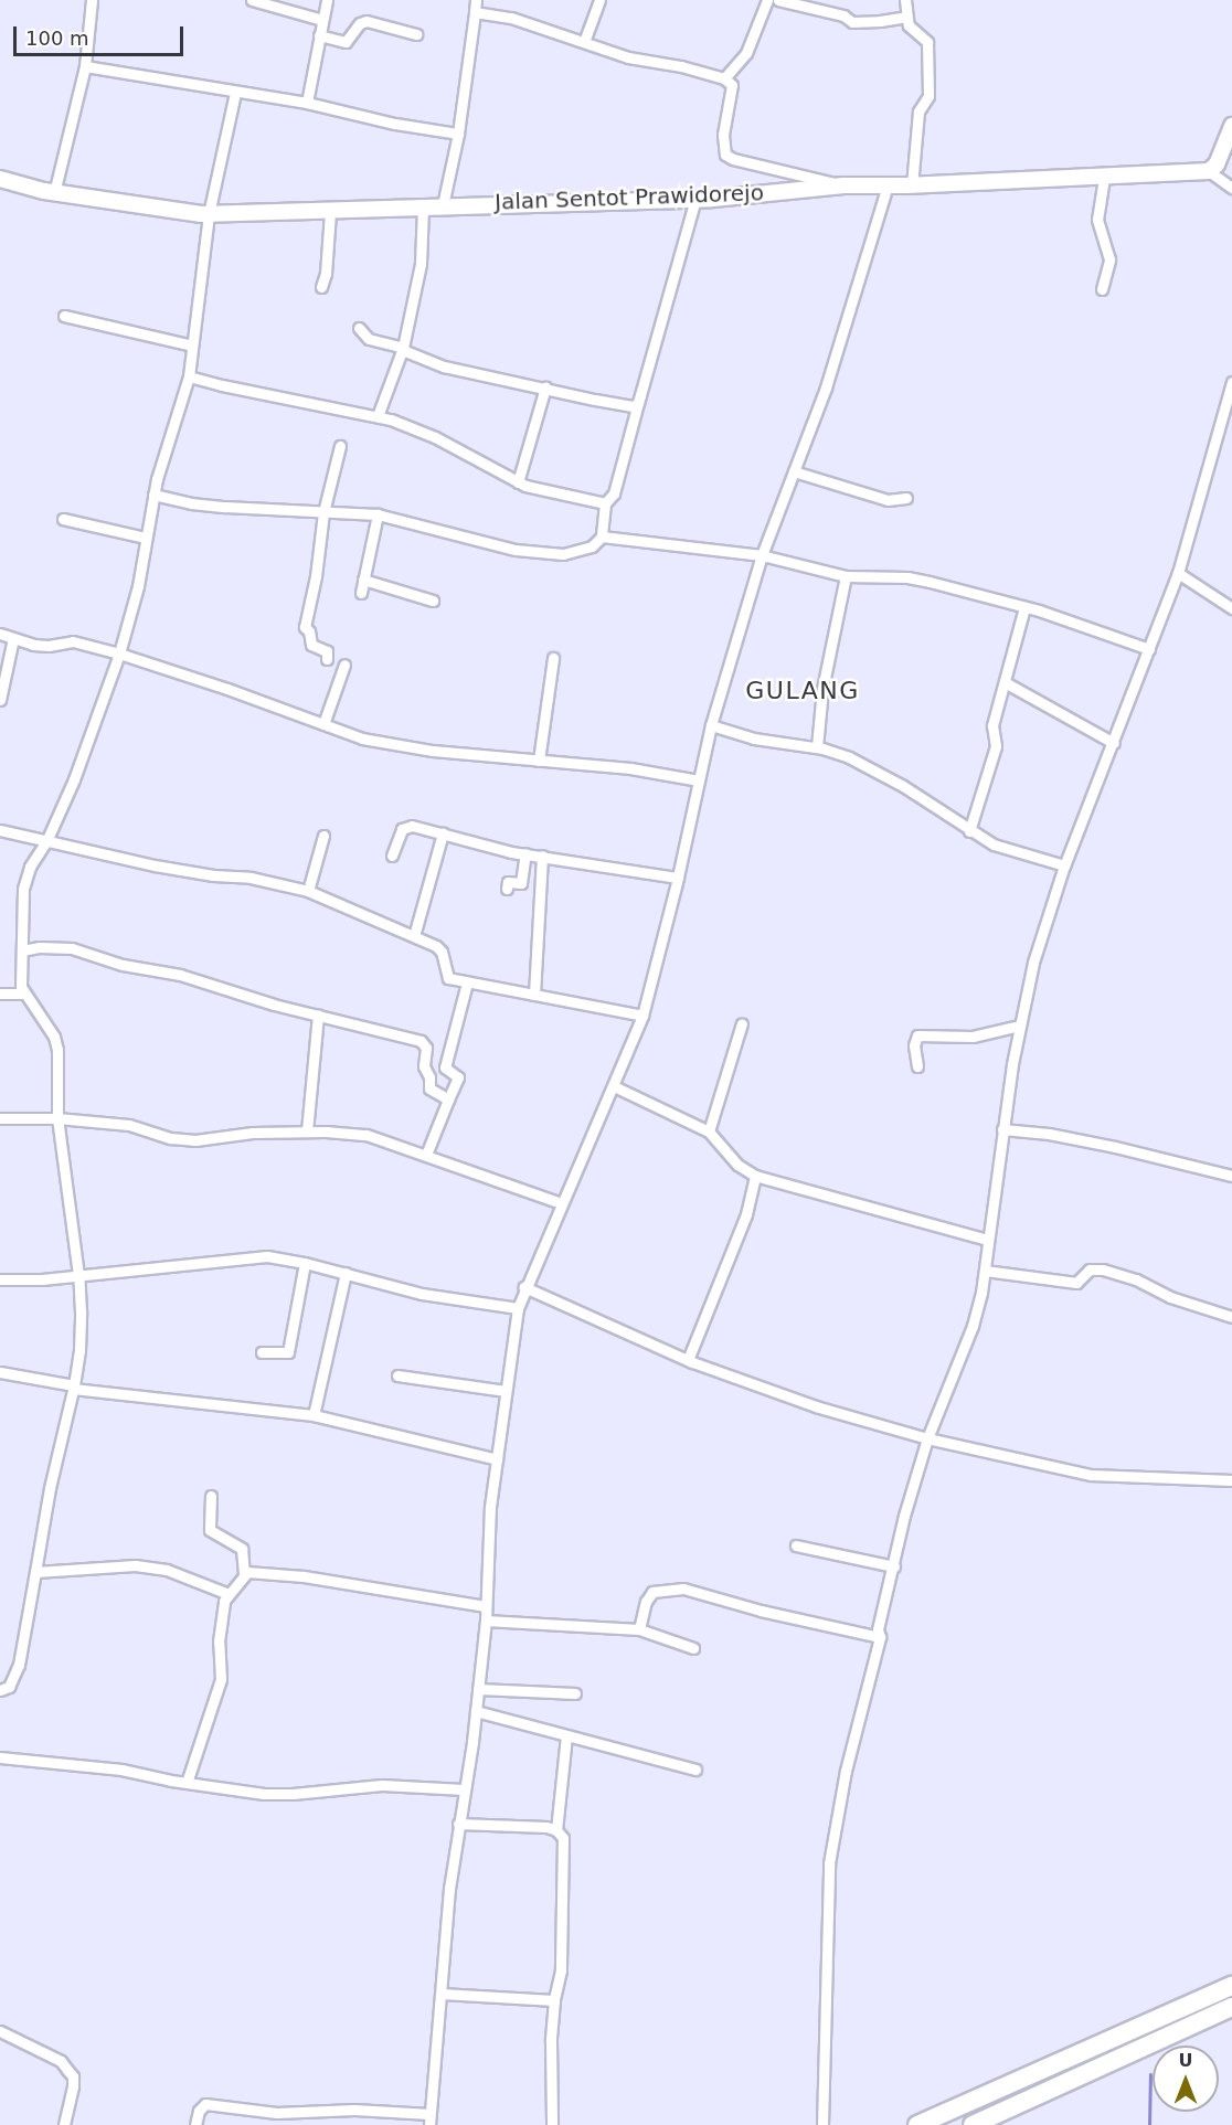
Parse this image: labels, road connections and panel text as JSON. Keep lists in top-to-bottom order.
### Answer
{
  "streets": {
    "main road": ["Jalan Sentot Prawidorejo"]
  },
  "districts": ["GULANG"],
  "scale_bar": "100 m",
  "north": "top"
}
